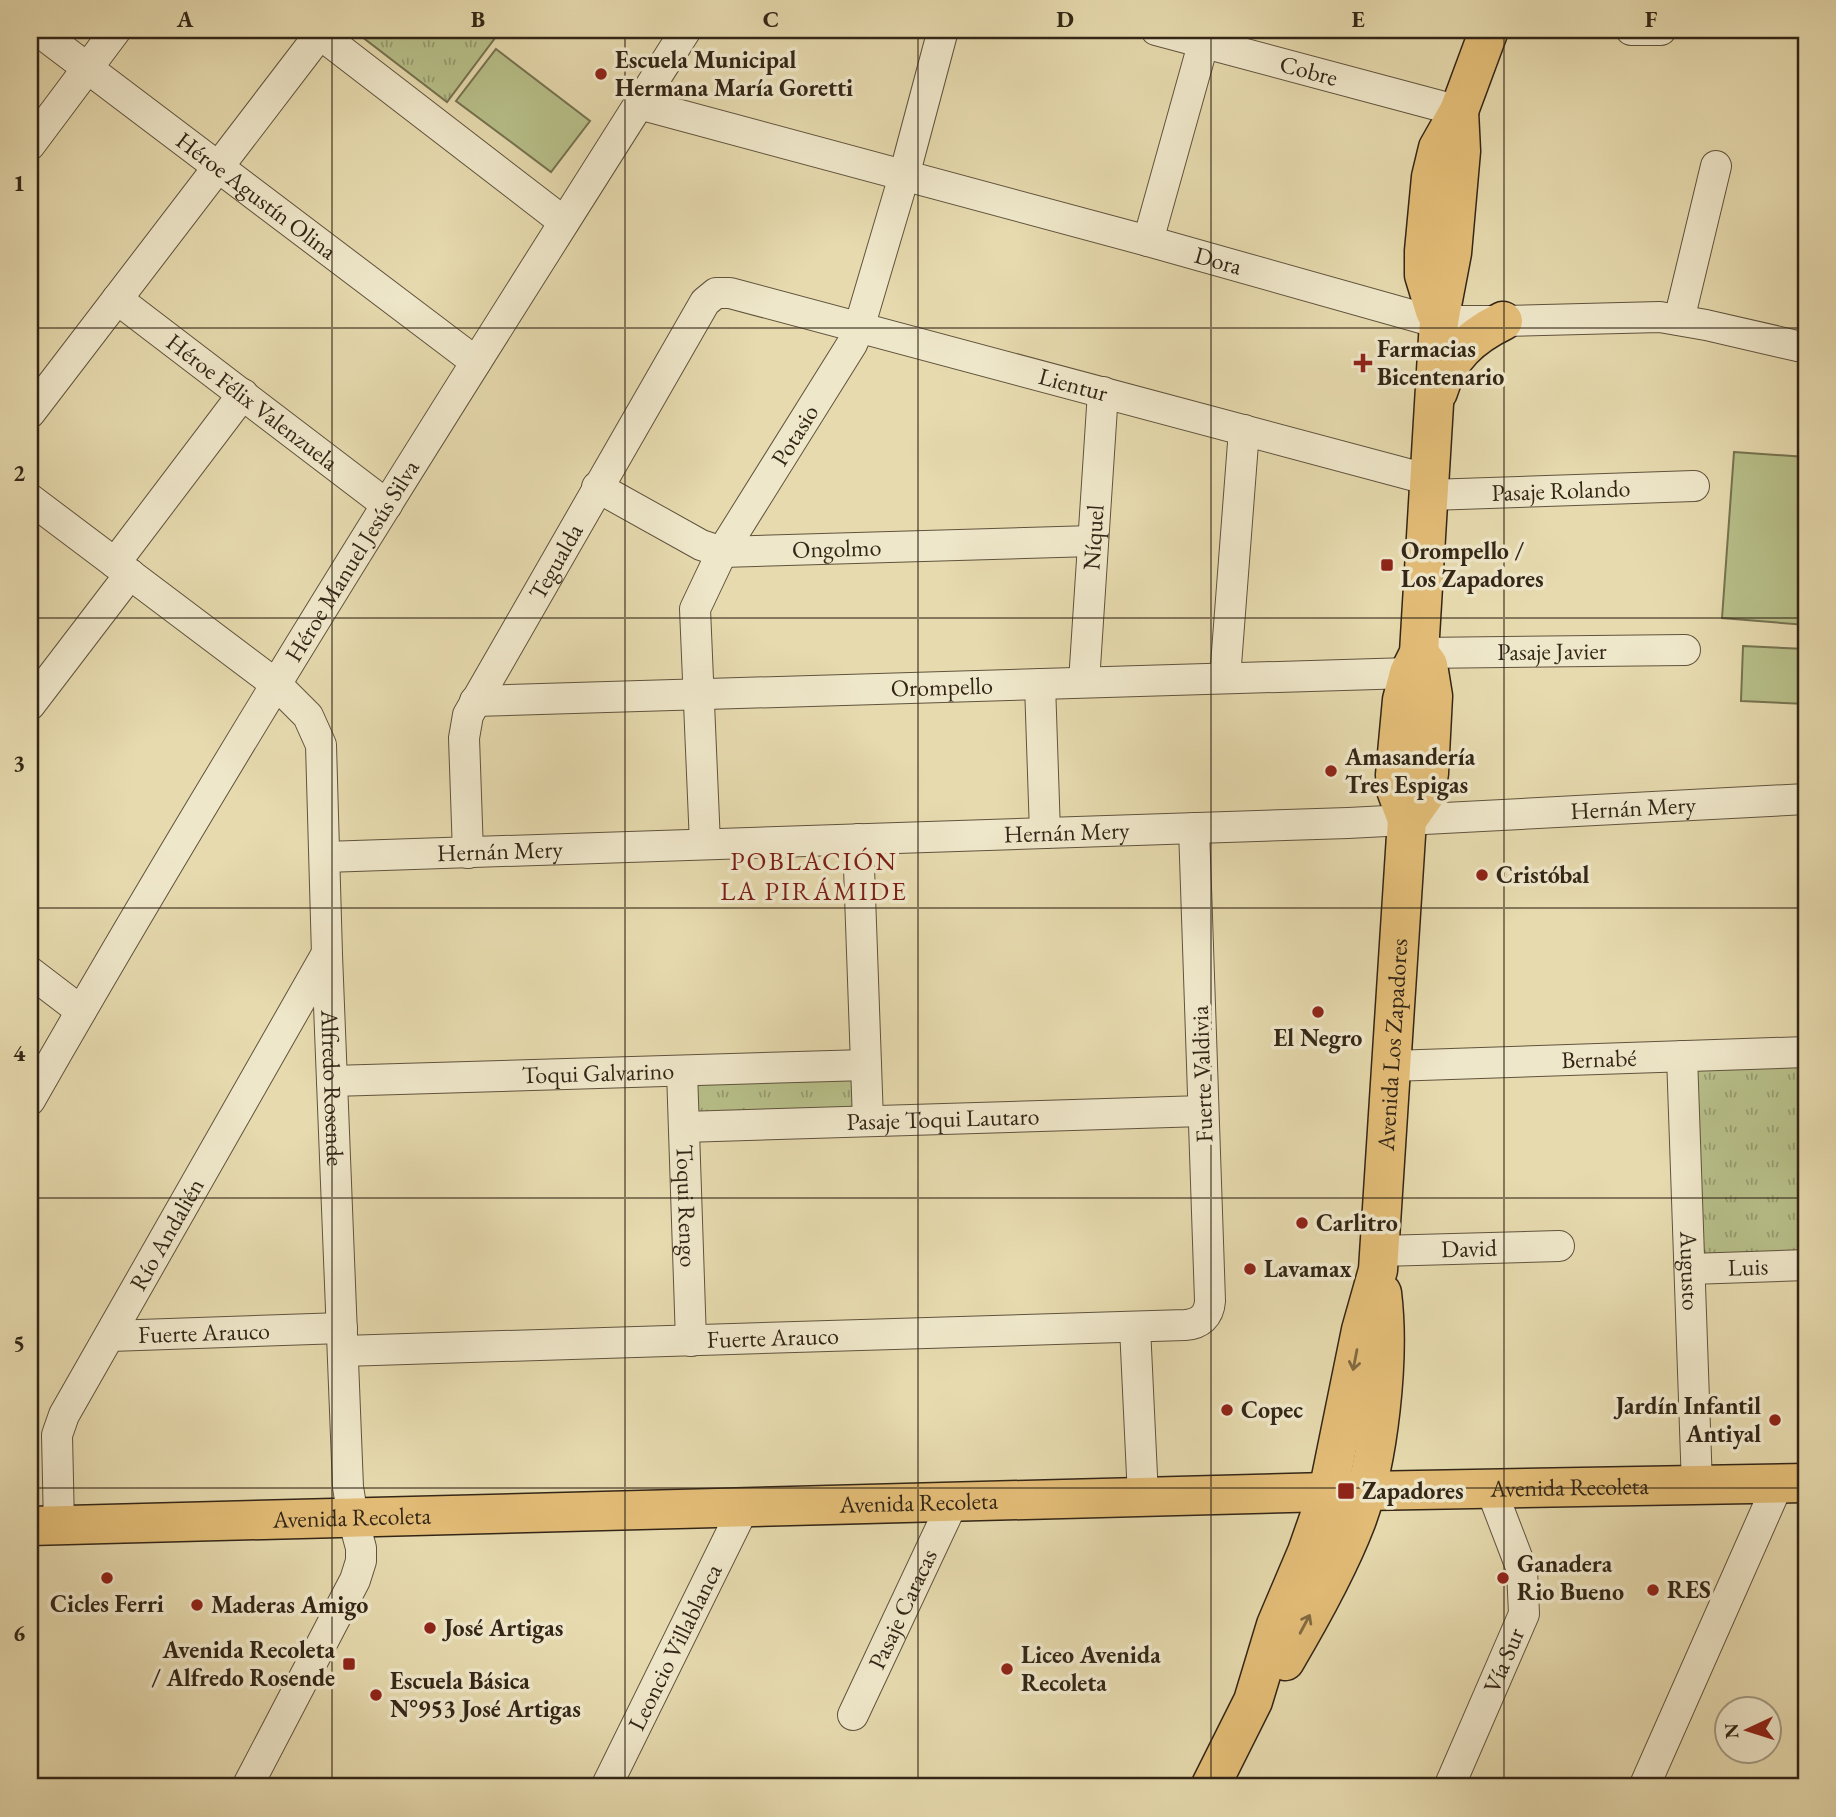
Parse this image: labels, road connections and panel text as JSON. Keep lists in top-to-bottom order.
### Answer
{
  "streets": {
    "main road": ["Avenida Los Zapadores", "Avenida Recoleta"],
    "street": [
      "Cobre",
      "Héroe Agustín Olina",
      "Dora",
      "Lientur",
      "Héroe Félix Valenzuela",
      "Potasio",
      "Pasaje Rolando",
      "Níquel",
      "Ongolmo",
      "Tegualda",
      "Héroe Manuel Jesús Silva",
      "Pasaje Javier",
      "Orompello",
      "Hernán Mery",
      "Bernabé",
      "Toqui Galvarino",
      "Fuerte Valdivia",
      "Alfredo Rosende",
      "Pasaje Toqui Lautaro",
      "Toqui Rengo",
      "Río Andalién",
      "David",
      "Luis",
      "Augusto",
      "Fuerte Arauco",
      "Pasaje Caracas",
      "Leoncio Villablanca",
      "Vía Sur"
    ]
  },
  "crossings": [
    ["Cobre", "Avenida Los Zapadores"],
    ["Héroe Agustín Olina", "Héroe Manuel Jesús Silva"],
    ["Dora", "Potasio"],
    ["Dora", "Héroe Manuel Jesús Silva"],
    ["Dora", "Avenida Los Zapadores"],
    ["Lientur", "Potasio"],
    ["Lientur", "Pasaje Rolando"],
    ["Lientur", "Níquel"],
    ["Lientur", "Tegualda"],
    ["Lientur", "Avenida Los Zapadores"],
    ["Héroe Félix Valenzuela", "Héroe Manuel Jesús Silva"],
    ["Potasio", "Ongolmo"],
    ["Potasio", "Orompello"],
    ["Potasio", "Hernán Mery"],
    ["Pasaje Rolando", "Avenida Los Zapadores"],
    ["Níquel", "Ongolmo"],
    ["Níquel", "Orompello"],
    ["Ongolmo", "Tegualda"],
    ["Tegualda", "Orompello"],
    ["Tegualda", "Hernán Mery"],
    ["Héroe Manuel Jesús Silva", "Alfredo Rosende"],
    ["Pasaje Javier", "Orompello"],
    ["Pasaje Javier", "Avenida Los Zapadores"],
    ["Orompello", "Avenida Los Zapadores"],
    ["Hernán Mery", "Avenida Los Zapadores"],
    ["Hernán Mery", "Fuerte Valdivia"],
    ["Hernán Mery", "Alfredo Rosende"],
    ["Avenida Los Zapadores", "Bernabé"],
    ["Avenida Los Zapadores", "David"],
    ["Avenida Los Zapadores", "Avenida Recoleta"],
    ["Bernabé", "Augusto"],
    ["Toqui Galvarino", "Alfredo Rosende"],
    ["Toqui Galvarino", "Toqui Rengo"],
    ["Fuerte Valdivia", "Pasaje Toqui Lautaro"],
    ["Fuerte Valdivia", "Fuerte Arauco"],
    ["Alfredo Rosende", "Río Andalién"],
    ["Alfredo Rosende", "Fuerte Arauco"],
    ["Alfredo Rosende", "Avenida Recoleta"],
    ["Pasaje Toqui Lautaro", "Toqui Rengo"],
    ["Toqui Rengo", "Fuerte Arauco"],
    ["Río Andalién", "Fuerte Arauco"],
    ["Río Andalién", "Avenida Recoleta"],
    ["Luis", "Augusto"],
    ["Augusto", "Avenida Recoleta"],
    ["Avenida Recoleta", "Pasaje Caracas"],
    ["Avenida Recoleta", "Leoncio Villablanca"],
    ["Avenida Recoleta", "Vía Sur"]
  ],
  "districts": ["POBLACIÓN LA PIRÁMIDE"],
  "places": {
    "other": [
      "Escuela Municipal Hermana María Goretti",
      "Amasandería Tres Espigas",
      "Cristóbal",
      "El Negro",
      "Carlitro",
      "Lavamax",
      "Copec",
      "Jardín Infantil Antiyal",
      "Cicles Ferri",
      "Ganadera Rio Bueno",
      "RES",
      "Maderas Amigo",
      "José Artigas",
      "Liceo Avenida Recoleta",
      "Escuela Básica N°953 José Artigas"
    ],
    "health": ["Farmacias Bicentenario"],
    "transit": ["Orompello / Los Zapadores", "Zapadores", "Avenida Recoleta / Alfredo Rosende"]
  },
  "north": "left",
  "grid": {
    "columns": [
      "A",
      "B",
      "C",
      "D",
      "E",
      "F"
    ],
    "rows": [
      "1",
      "2",
      "3",
      "4",
      "5",
      "6"
    ]
  }
}
